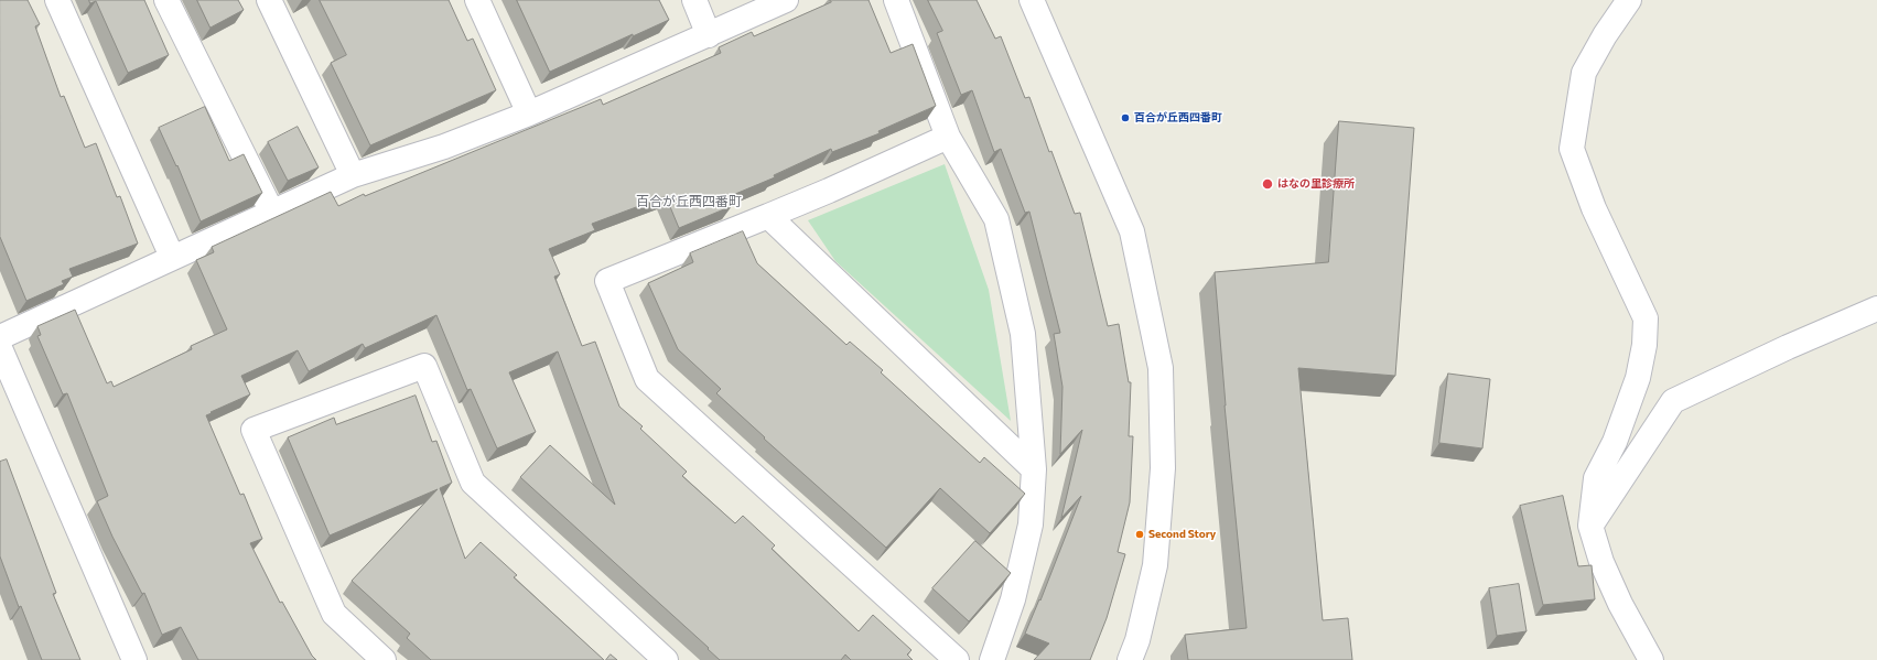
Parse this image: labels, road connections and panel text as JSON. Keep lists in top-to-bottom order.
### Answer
{
  "districts": ["百合が丘西四番町"],
  "places": ["百合が丘西四番町", "はなの里診療所", "Second Story"]
}
